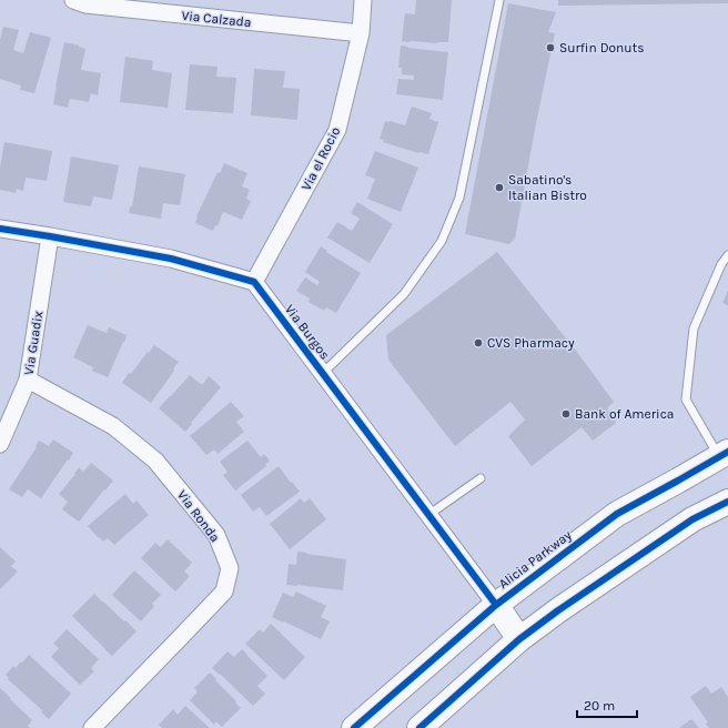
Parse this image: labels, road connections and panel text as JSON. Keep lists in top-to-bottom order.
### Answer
{
  "streets": {
    "main road": ["Alicia Parkway"],
    "street": [
      "Via Calzada",
      "Via el Rocio",
      "Via Burgos",
      "Via Guadix",
      "Via Ronda"
    ]
  },
  "crossings": [
    ["Via Calzada", "Via el Rocio"],
    ["Via el Rocio", "Via Burgos"],
    ["Via Burgos", "Alicia Parkway"],
    ["Via Guadix", "Via Ronda"]
  ],
  "places": [
    "Surfin Donuts",
    "Sabatino's Italian Bistro",
    "CVS Pharmacy",
    "Bank of America"
  ],
  "scale_bar": "20 m"
}
